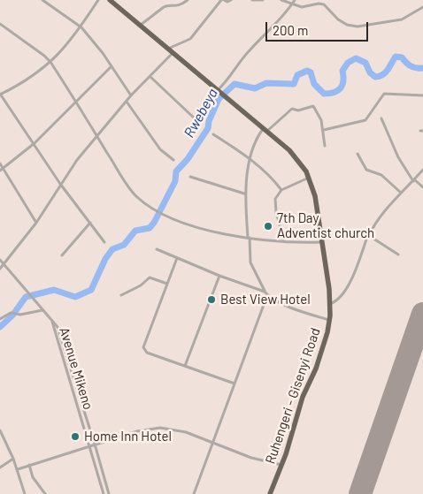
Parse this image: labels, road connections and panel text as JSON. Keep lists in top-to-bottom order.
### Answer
{
  "streets": {
    "highway": ["Ruhengeri - Gisenyi Road"],
    "street": ["Avenue Mikeno"]
  },
  "water": ["Rwebeya"],
  "places": ["7th Day Adventist church", "Best View Hotel", "Home Inn Hotel"],
  "scale_bar": "200 m"
}
